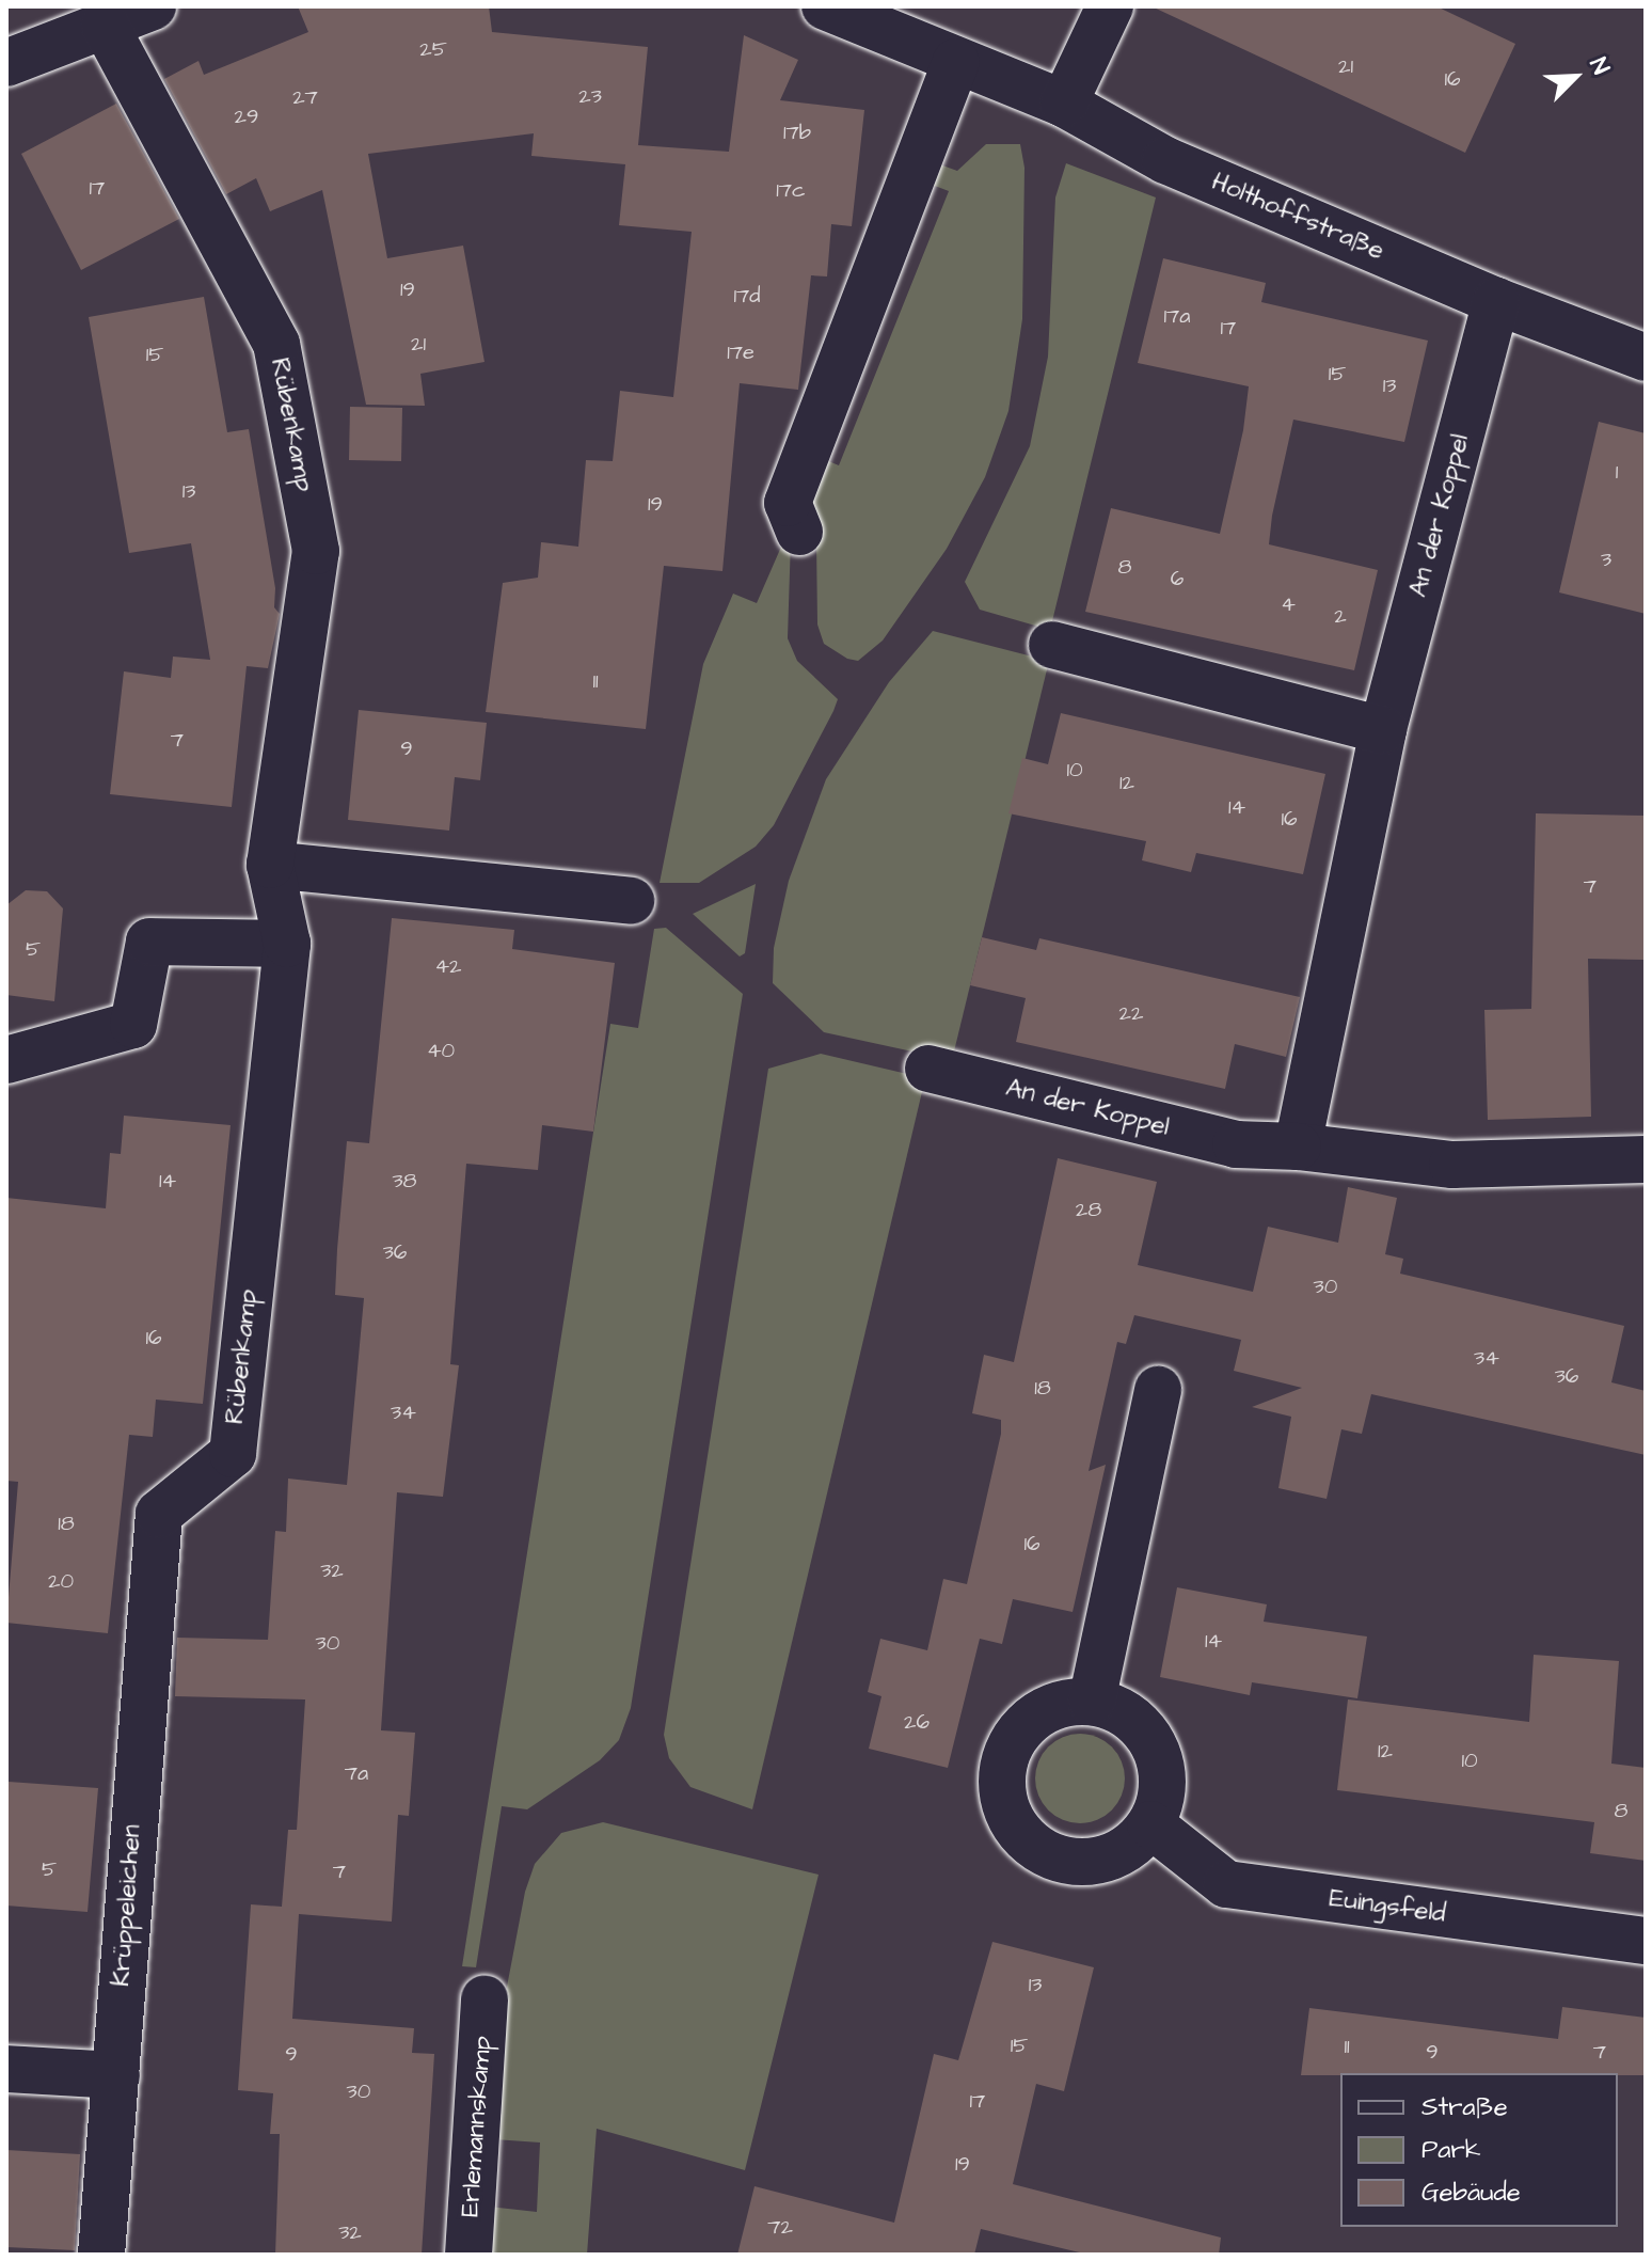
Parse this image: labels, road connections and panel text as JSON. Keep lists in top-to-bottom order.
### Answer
{
  "streets": {
    "street": [
      "Holthoffstraße",
      "Rübenkamp",
      "An der Koppel",
      "Krüppeleichen",
      "Euingsfeld",
      "Erlemannskamp"
    ]
  },
  "crossings": [
    ["Holthoffstraße", "An der Koppel"],
    ["Rübenkamp", "Krüppeleichen"]
  ],
  "house_numbers": [
    "25",
    "21",
    "16",
    "23",
    "27",
    "29",
    "17b",
    "17",
    "17c",
    "19",
    "17d",
    "17a",
    "17",
    "21",
    "17e",
    "15",
    "15",
    "13",
    "1",
    "13",
    "19",
    "3",
    "8",
    "6",
    "4",
    "2",
    "11",
    "7",
    "9",
    "10",
    "12",
    "14",
    "16",
    "7",
    "5",
    "42",
    "22",
    "40",
    "14",
    "38",
    "28",
    "36",
    "30",
    "16",
    "34",
    "36",
    "18",
    "34",
    "18",
    "16",
    "32",
    "20",
    "14",
    "30",
    "26",
    "12",
    "10",
    "7a",
    "8",
    "5",
    "7",
    "13",
    "15",
    "11",
    "9",
    "7",
    "9",
    "30",
    "17",
    "19",
    "72",
    "32"
  ],
  "legend": ["Straße", "Park", "Gebäude"],
  "north": "top right"
}
